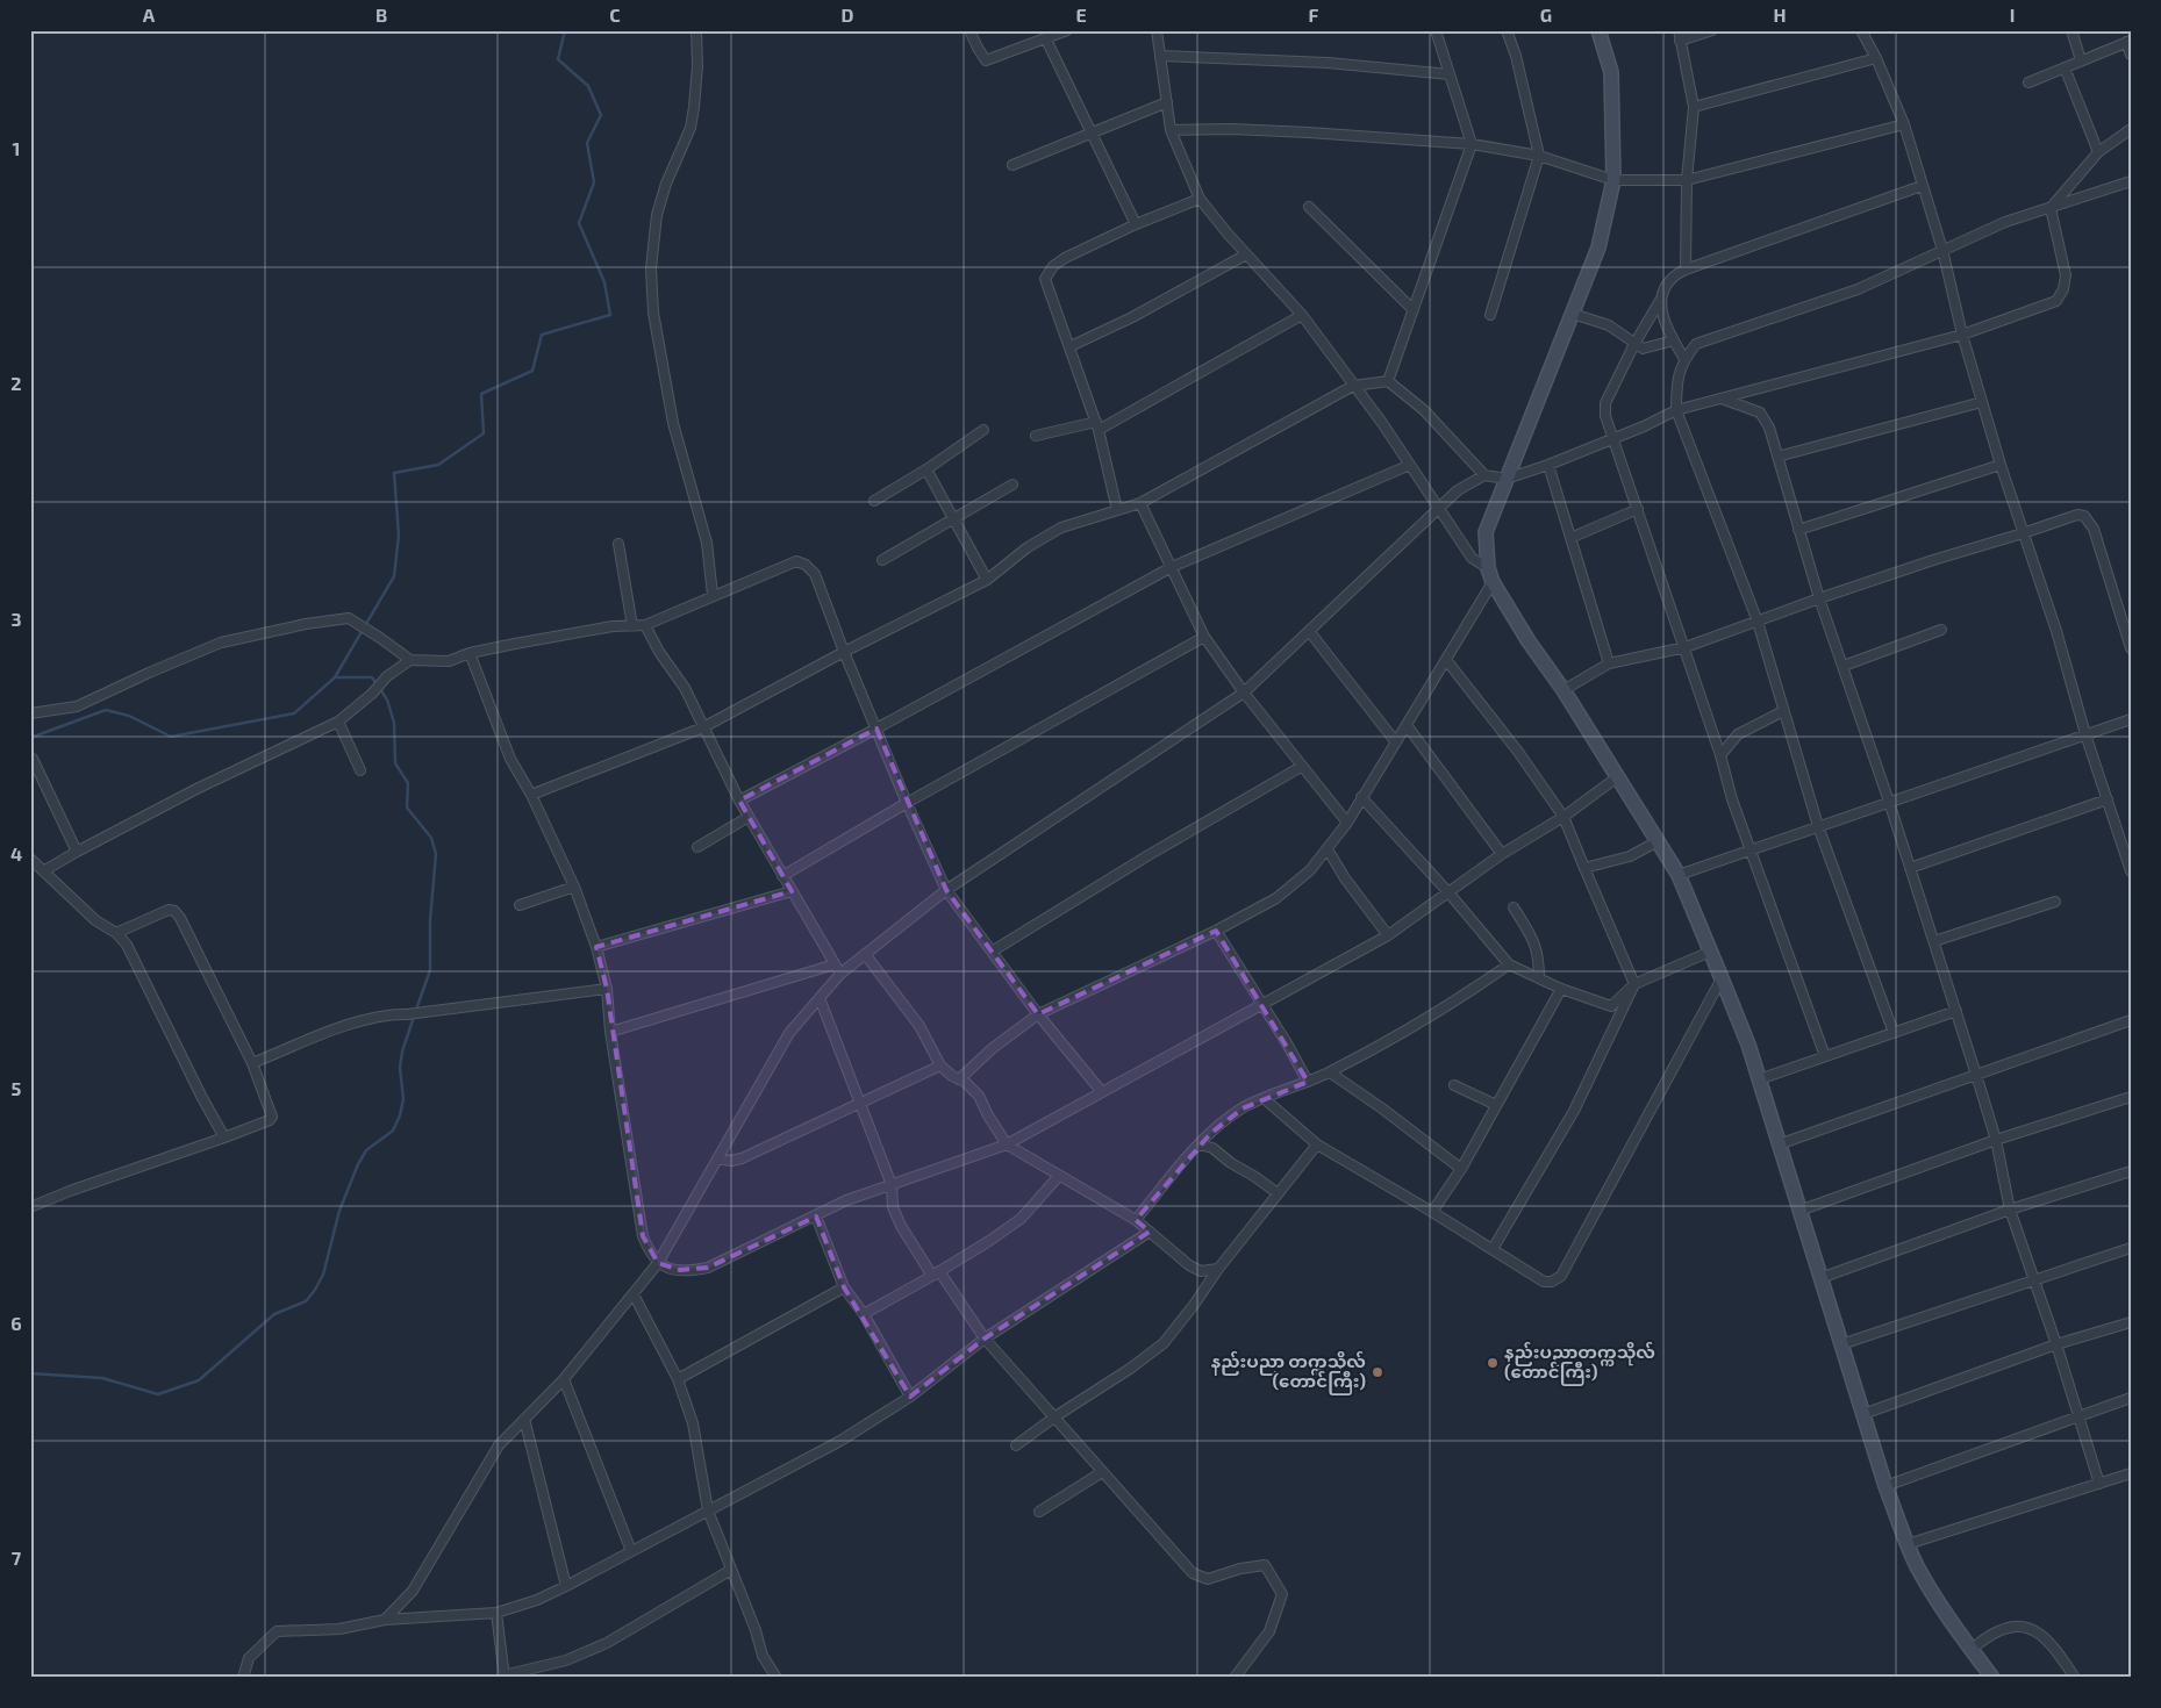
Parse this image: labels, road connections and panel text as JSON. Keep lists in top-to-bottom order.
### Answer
{
  "places": ["နည်းပညာတက္ကသိုလ် (တောင်ကြီး)", "နည်းပညာ တက္ကသိုလ် (တောင်ကြီး)"],
  "grid": {
    "columns": [
      "A",
      "B",
      "C",
      "D",
      "E",
      "F",
      "G",
      "H",
      "I"
    ],
    "rows": [
      "1",
      "2",
      "3",
      "4",
      "5",
      "6",
      "7"
    ]
  }
}
